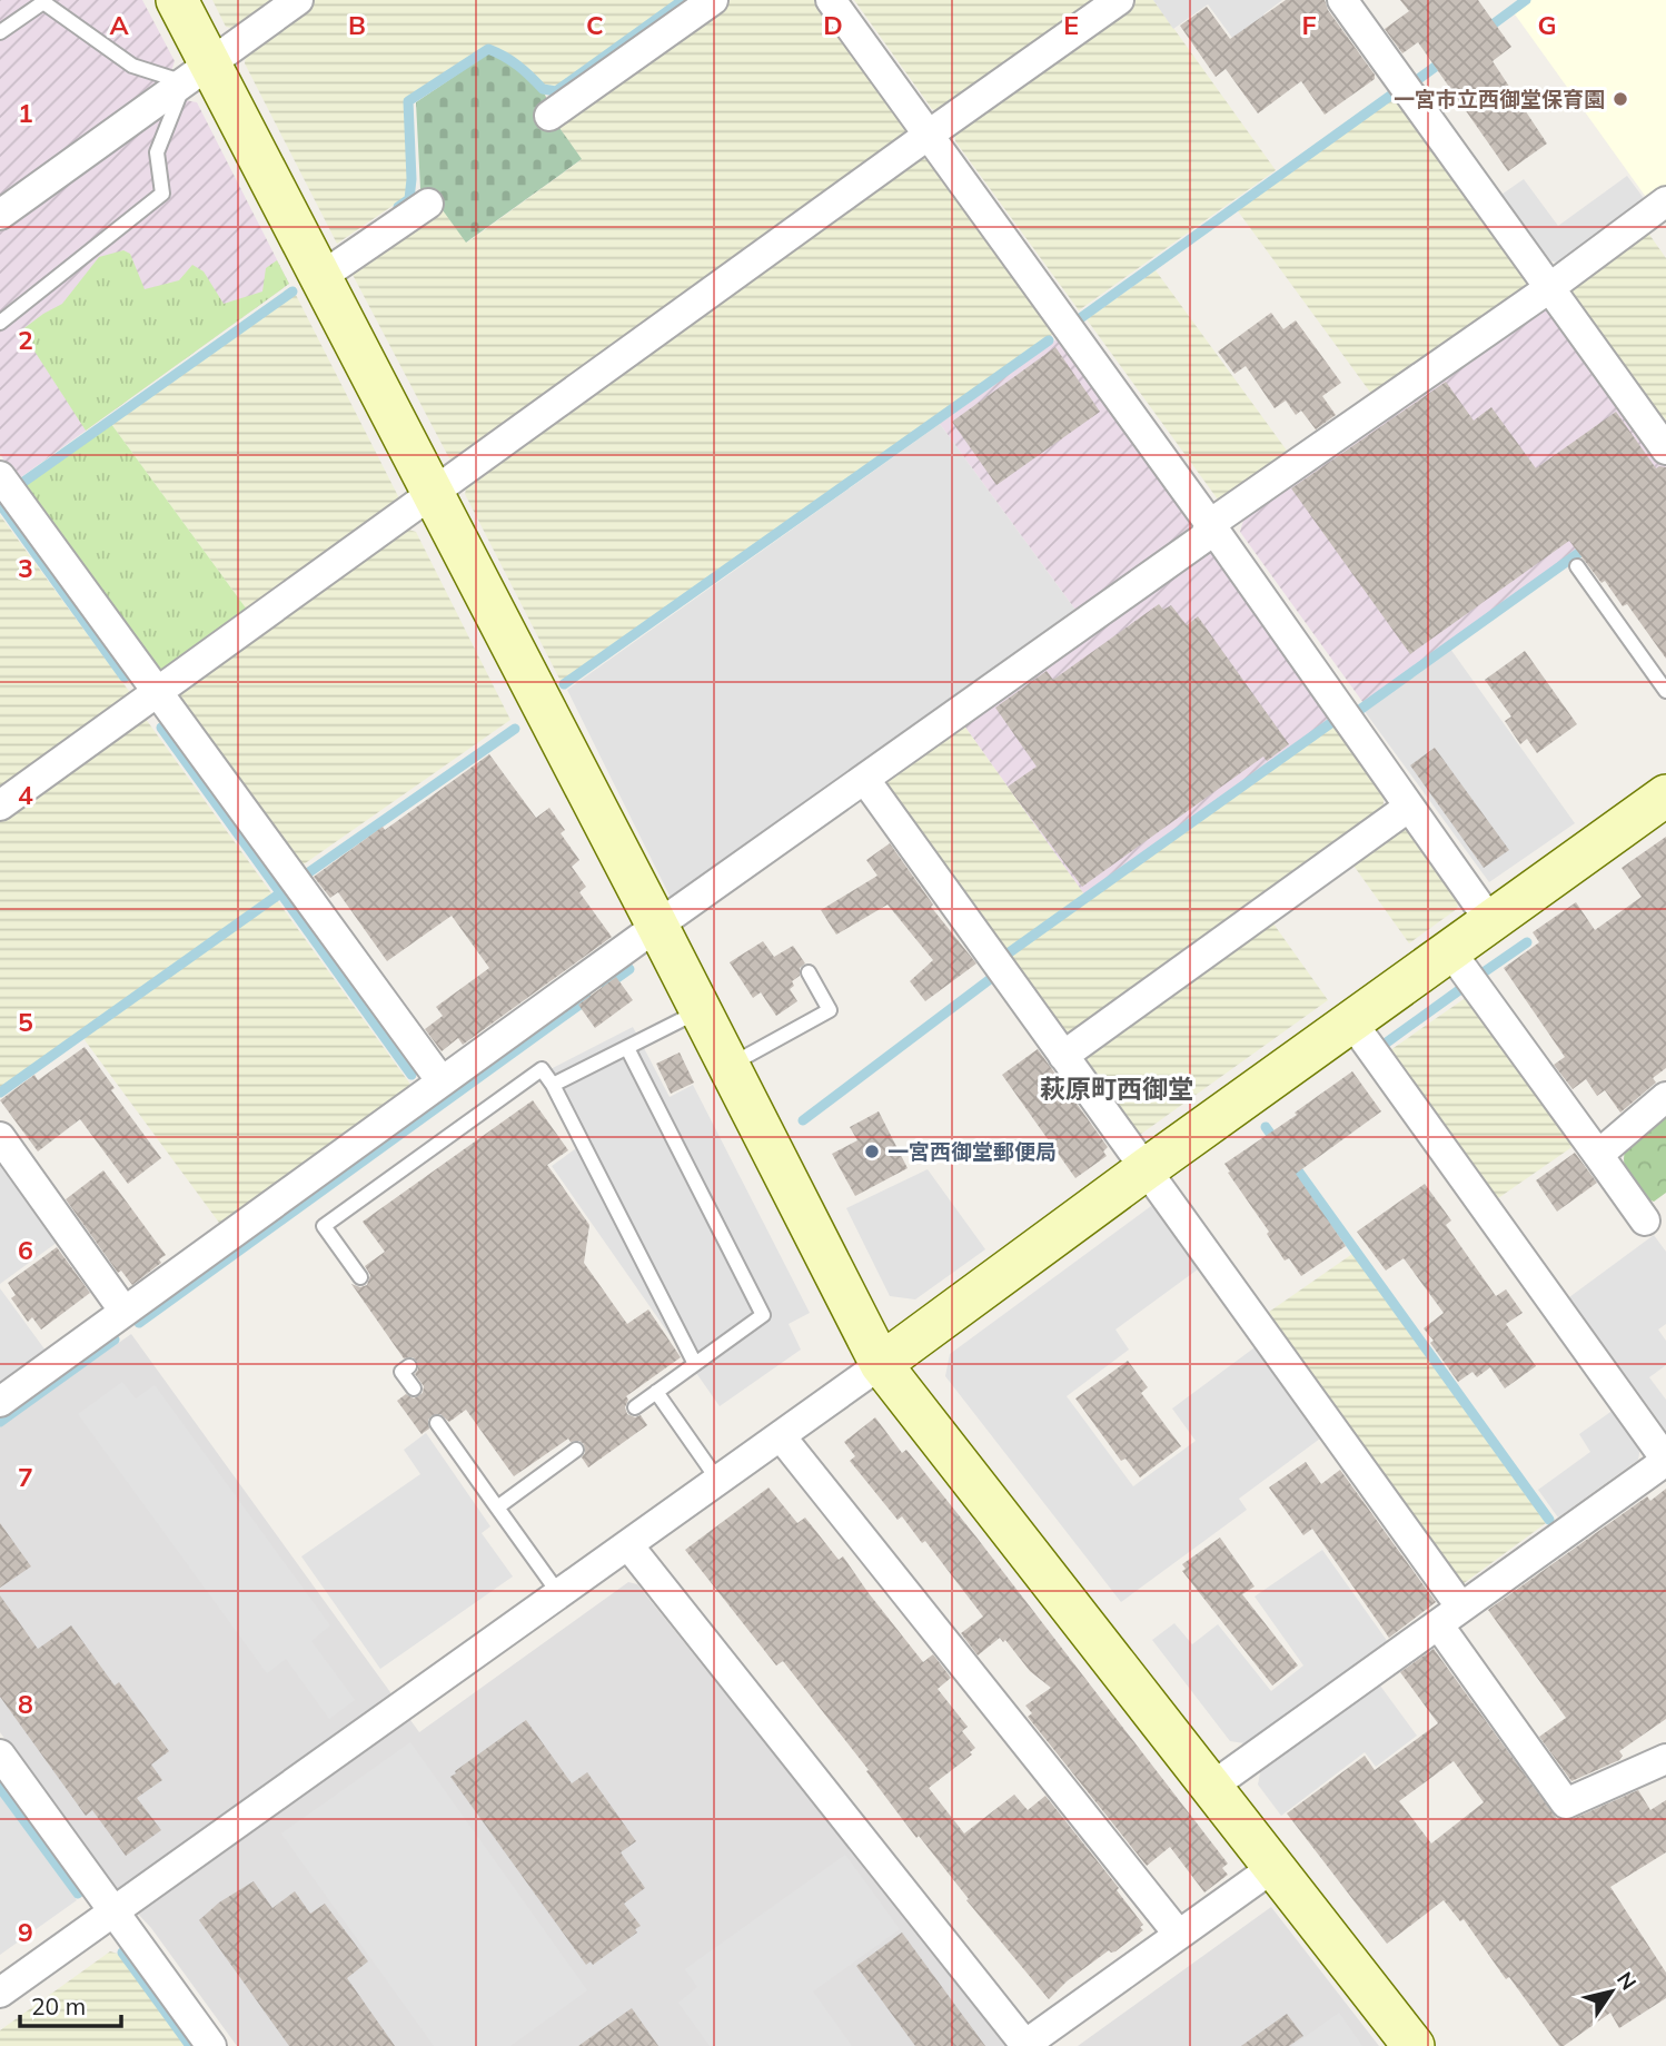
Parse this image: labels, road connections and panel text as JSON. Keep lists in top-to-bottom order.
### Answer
{
  "districts": ["萩原町西御堂"],
  "places": ["一宮市立西御堂保育園", "一宮西御堂郵便局"],
  "scale_bar": "20 m",
  "north": "top right",
  "grid": {
    "columns": [
      "A",
      "B",
      "C",
      "D",
      "E",
      "F",
      "G"
    ],
    "rows": [
      "1",
      "2",
      "3",
      "4",
      "5",
      "6",
      "7",
      "8",
      "9"
    ]
  }
}
